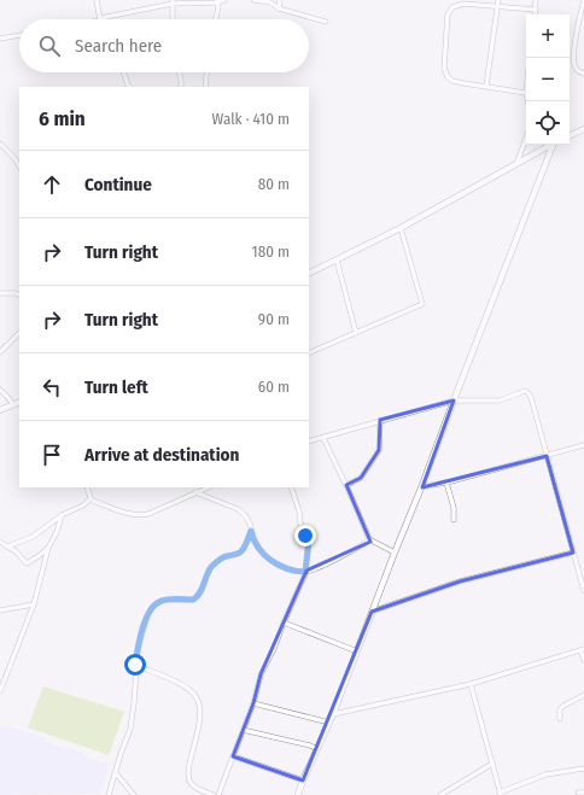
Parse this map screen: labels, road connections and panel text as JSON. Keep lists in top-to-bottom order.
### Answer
{
  "page": {
    "map_buttons": ["+", "−"],
    "search": "Search here",
    "heading": ["6 min", "Walk · 410 m"],
    "list": [
      ["Continue", "80 m"],
      ["Turn right", "180 m"],
      ["Turn right", "90 m"],
      ["Turn left", "60 m"],
      "Arrive at destination"
    ]
  }
}
